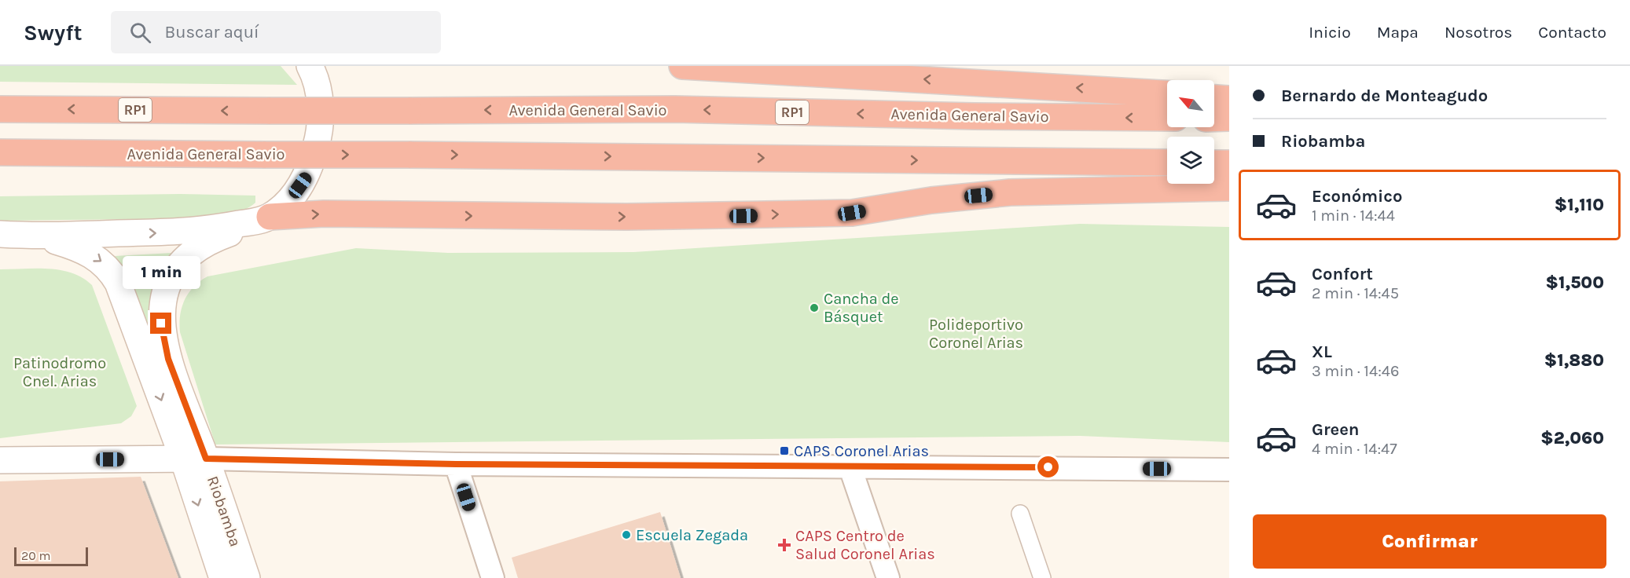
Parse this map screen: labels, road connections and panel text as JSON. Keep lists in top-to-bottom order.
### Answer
{
  "streets": {
    "highway": ["RP1", "Avenida General Savio"],
    "main road": ["Riobamba"]
  },
  "parks": ["Polideportivo Coronel Arias", "Patinodromo Cnel. Arias"],
  "places": {
    "other": ["Cancha de Básquet", "Escuela Zegada"],
    "transit": ["CAPS Coronel Arias"],
    "health": ["CAPS Centro de Salud Coronel Arias"]
  },
  "scale_bar": "20 m",
  "north": "top left",
  "page": {
    "header": "Swyft",
    "search": "Buscar aquí",
    "nav": [
      "Inicio",
      "Mapa",
      "Nosotros",
      "Contacto"
    ],
    "banner": ["Bernardo de Monteagudo", "Riobamba"],
    "list": [
      {
        "name": "Económico",
        "note": "1 min · 14:44",
        "value": "$1,110"
      },
      {
        "name": "Confort",
        "note": "2 min · 14:45",
        "value": "$1,500"
      },
      {
        "name": "XL",
        "note": "3 min · 14:46",
        "value": "$1,880"
      },
      {
        "name": "Green",
        "note": "4 min · 14:47",
        "value": "$2,060"
      }
    ],
    "bubble": "1 min",
    "buttons": "Confirmar",
    "scale": "20 m"
  }
}
